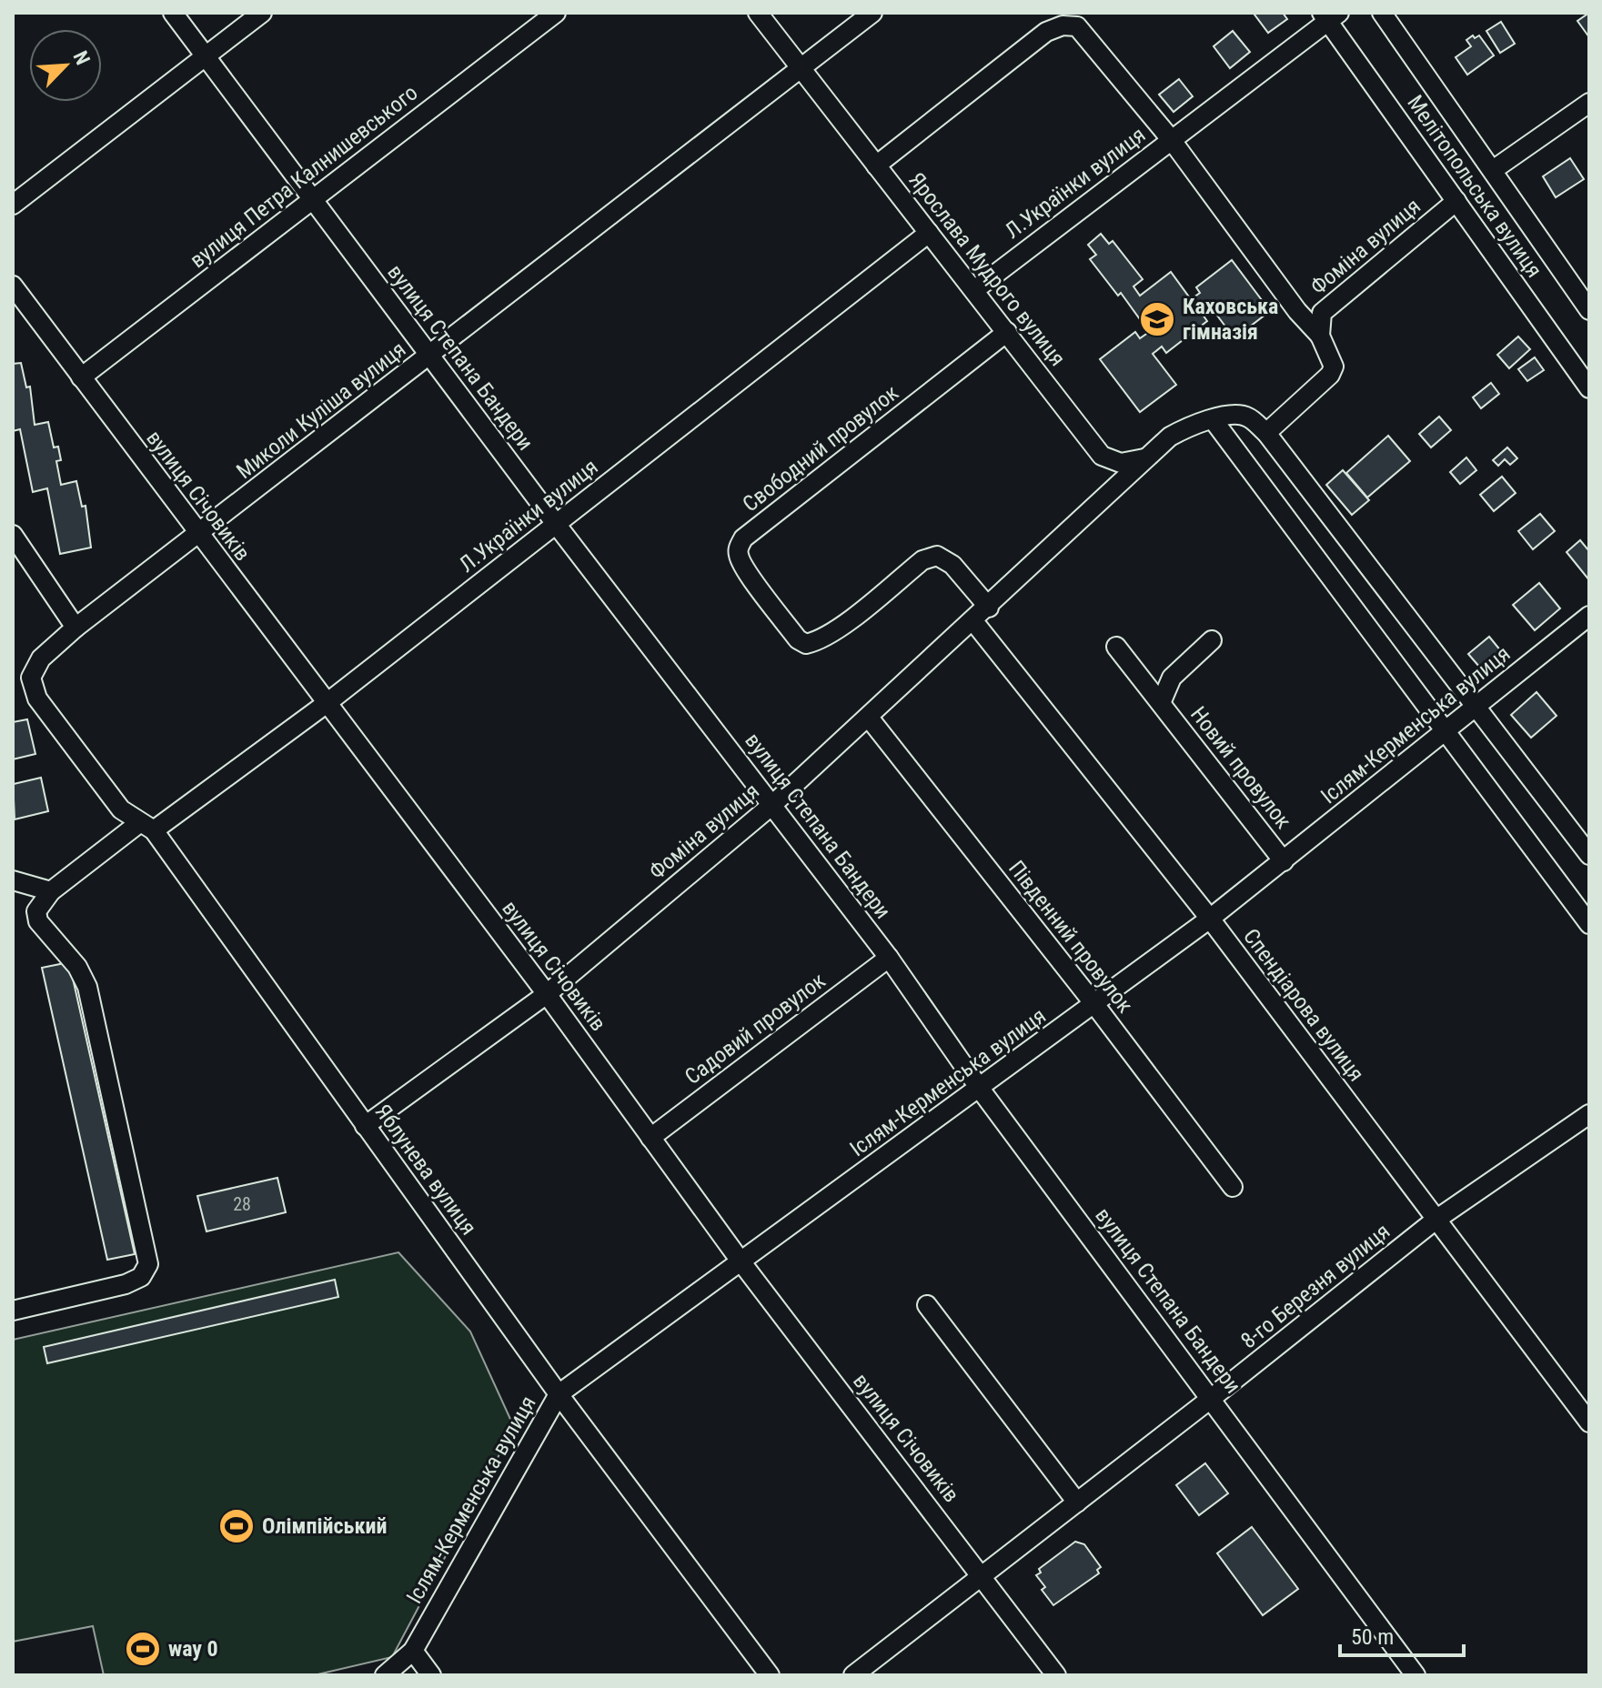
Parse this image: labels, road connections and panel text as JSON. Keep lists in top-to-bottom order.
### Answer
{
  "streets": {
    "street": [
      "вулиця Петра Калнишевського",
      "Л.Українки вулиця",
      "Мелітопольська вулиця",
      "Фоміна вулиця",
      "Ярослава Мудрого вулиця",
      "вулиця Степана Бандери",
      "Миколи Куліша вулиця",
      "Свободний провулок",
      "вулиця Січовиків",
      "Іслям-Керменська вулиця",
      "Новий провулок",
      "Південний провулок",
      "Спендіарова вулиця",
      "Садовий провулок",
      "Яблунева вулиця",
      "8-го Березня вулиця"
    ]
  },
  "crossings": [
    ["вулиця Петра Калнишевського", "вулиця Степана Бандери"],
    ["вулиця Петра Калнишевського", "вулиця Січовиків"],
    ["Л.Українки вулиця", "Мелітопольська вулиця"],
    ["Л.Українки вулиця", "Фоміна вулиця"],
    ["Л.Українки вулиця", "Ярослава Мудрого вулиця"],
    ["Л.Українки вулиця", "вулиця Степана Бандери"],
    ["Л.Українки вулиця", "вулиця Січовиків"],
    ["Л.Українки вулиця", "Яблунева вулиця"],
    ["Мелітопольська вулиця", "Фоміна вулиця"],
    ["Фоміна вулиця", "Ярослава Мудрого вулиця"],
    ["Фоміна вулиця", "вулиця Степана Бандери"],
    ["Фоміна вулиця", "Свободний провулок"],
    ["Фоміна вулиця", "вулиця Січовиків"],
    ["Фоміна вулиця", "Південний провулок"],
    ["Фоміна вулиця", "Спендіарова вулиця"],
    ["Фоміна вулиця", "Яблунева вулиця"],
    ["Ярослава Мудрого вулиця", "Миколи Куліша вулиця"],
    ["Ярослава Мудрого вулиця", "Свободний провулок"],
    ["вулиця Степана Бандери", "Миколи Куліша вулиця"],
    ["вулиця Степана Бандери", "Іслям-Керменська вулиця"],
    ["вулиця Степана Бандери", "Садовий провулок"],
    ["вулиця Степана Бандери", "8-го Березня вулиця"],
    ["Миколи Куліша вулиця", "вулиця Січовиків"],
    ["Миколи Куліша вулиця", "Яблунева вулиця"],
    ["вулиця Січовиків", "Іслям-Керменська вулиця"],
    ["вулиця Січовиків", "Садовий провулок"],
    ["вулиця Січовиків", "8-го Березня вулиця"],
    ["Іслям-Керменська вулиця", "Новий провулок"],
    ["Іслям-Керменська вулиця", "Південний провулок"],
    ["Іслям-Керменська вулиця", "Спендіарова вулиця"],
    ["Іслям-Керменська вулиця", "Яблунева вулиця"],
    ["Спендіарова вулиця", "8-го Березня вулиця"]
  ],
  "places": {
    "school or university": ["Каховська гімназія"],
    "sports": ["Олімпійський", "way 0"]
  },
  "house_numbers": ["28"],
  "scale_bar": "50 m",
  "north": "top right"
}
